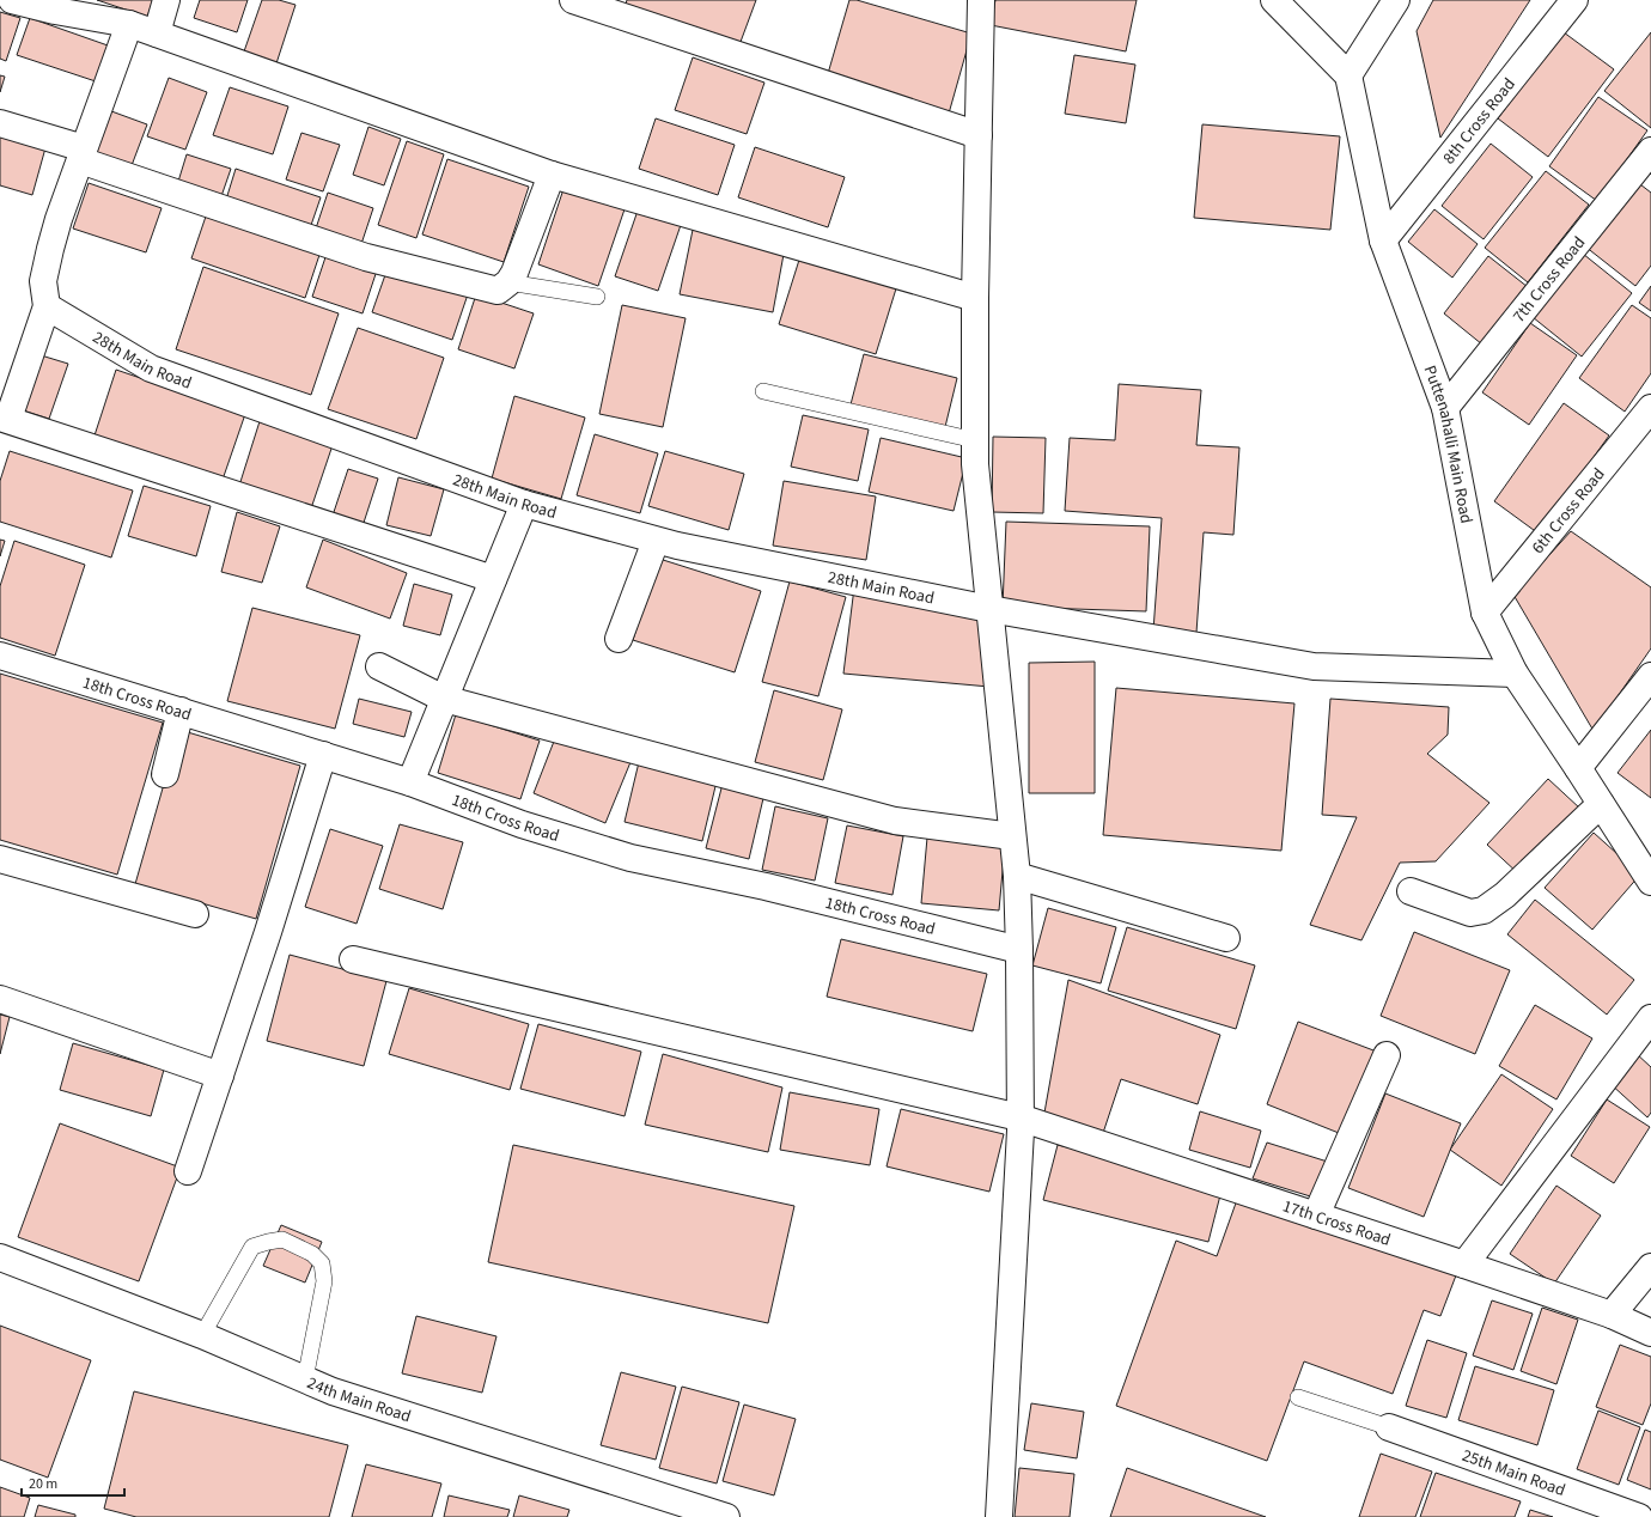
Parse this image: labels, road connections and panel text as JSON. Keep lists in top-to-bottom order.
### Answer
{
  "streets": {
    "street": [
      "8th Cross Road",
      "7th Cross Road",
      "28th Main Road",
      "Puttenahalli Main Road",
      "6th Cross Road",
      "18th Cross Road",
      "17th Cross Road",
      "24th Main Road",
      "25th Main Road"
    ]
  },
  "crossings": [
    ["8th Cross Road", "Puttenahalli Main Road"],
    ["7th Cross Road", "Puttenahalli Main Road"],
    ["28th Main Road", "Puttenahalli Main Road"],
    ["Puttenahalli Main Road", "6th Cross Road"]
  ],
  "scale_bar": "20 m"
}
